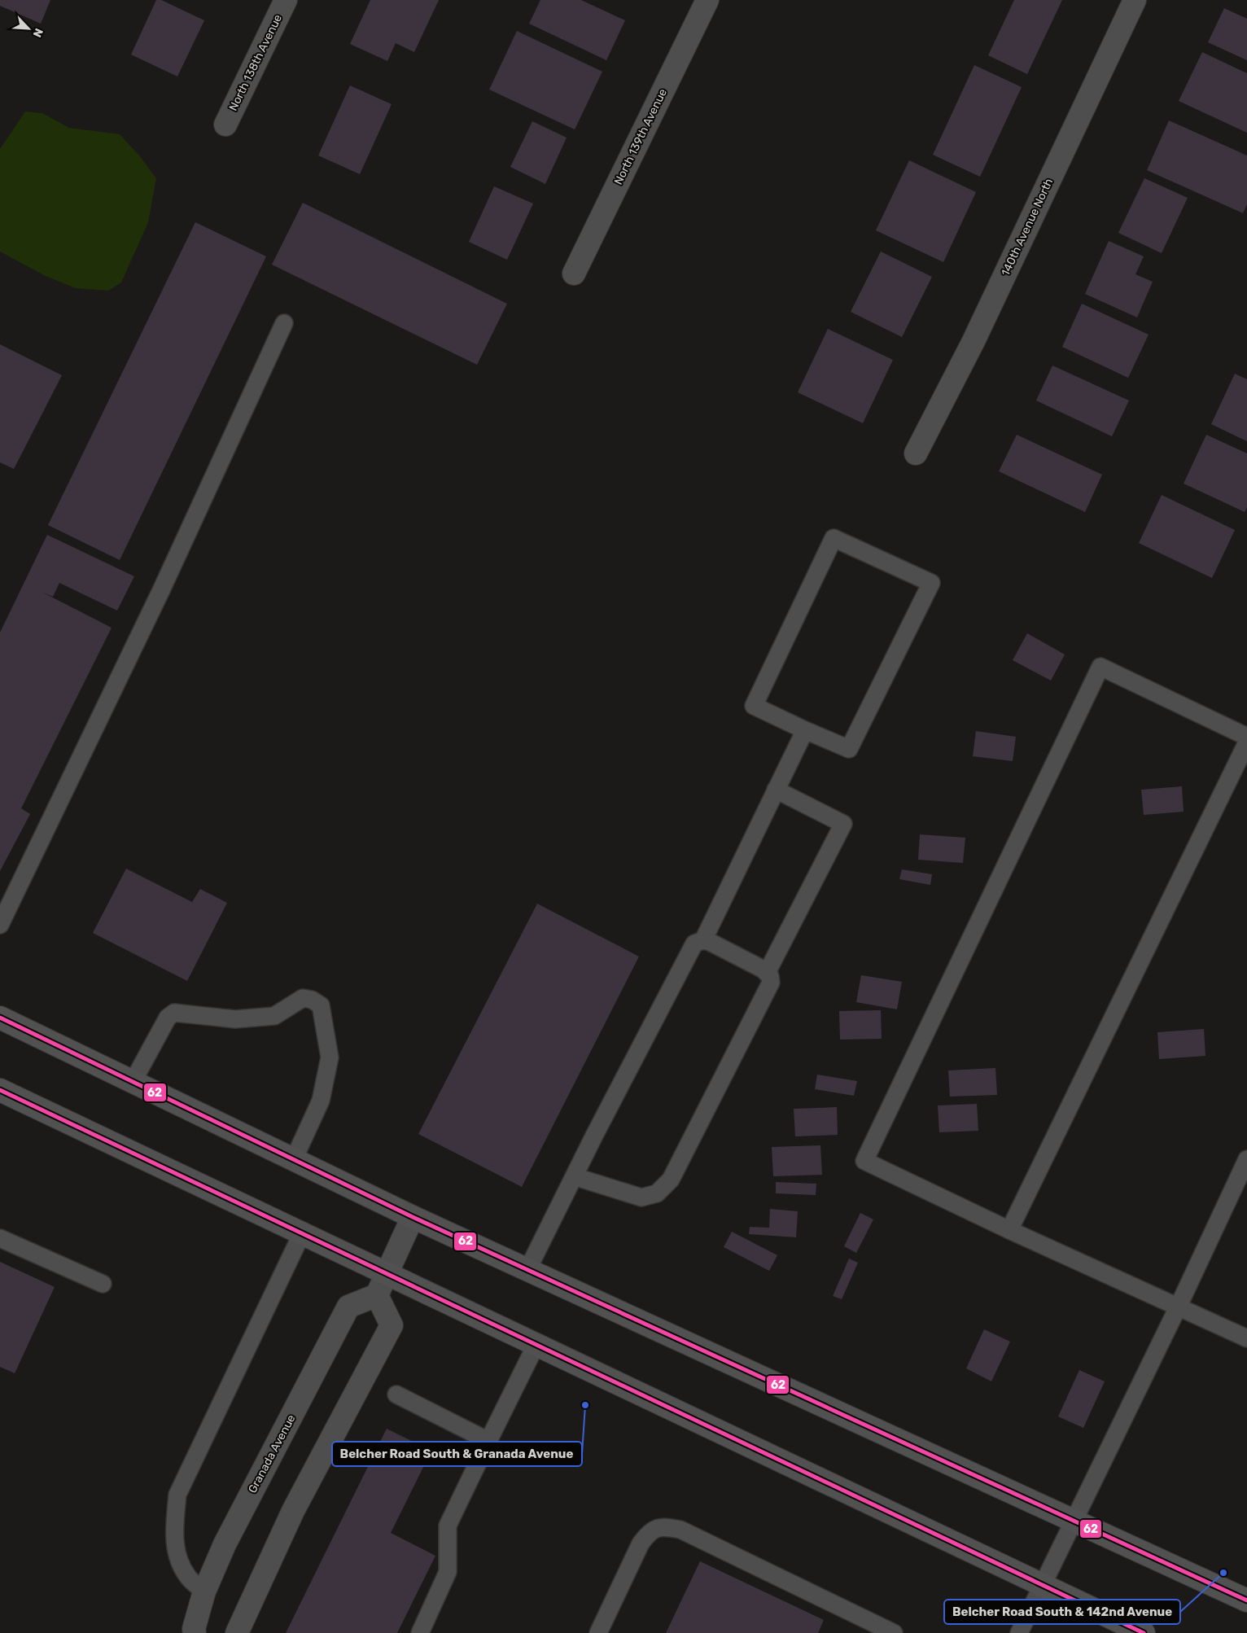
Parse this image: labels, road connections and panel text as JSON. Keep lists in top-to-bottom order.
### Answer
{
  "streets": {
    "street": [
      "North 138th Avenue",
      "North 139th Avenue",
      "140th Avenue North",
      "Granada Avenue"
    ]
  },
  "places": ["Belcher Road South & Granada Avenue", "Belcher Road South & 142nd Avenue"],
  "lines": ["transit line 62"],
  "north": "bottom right"
}
